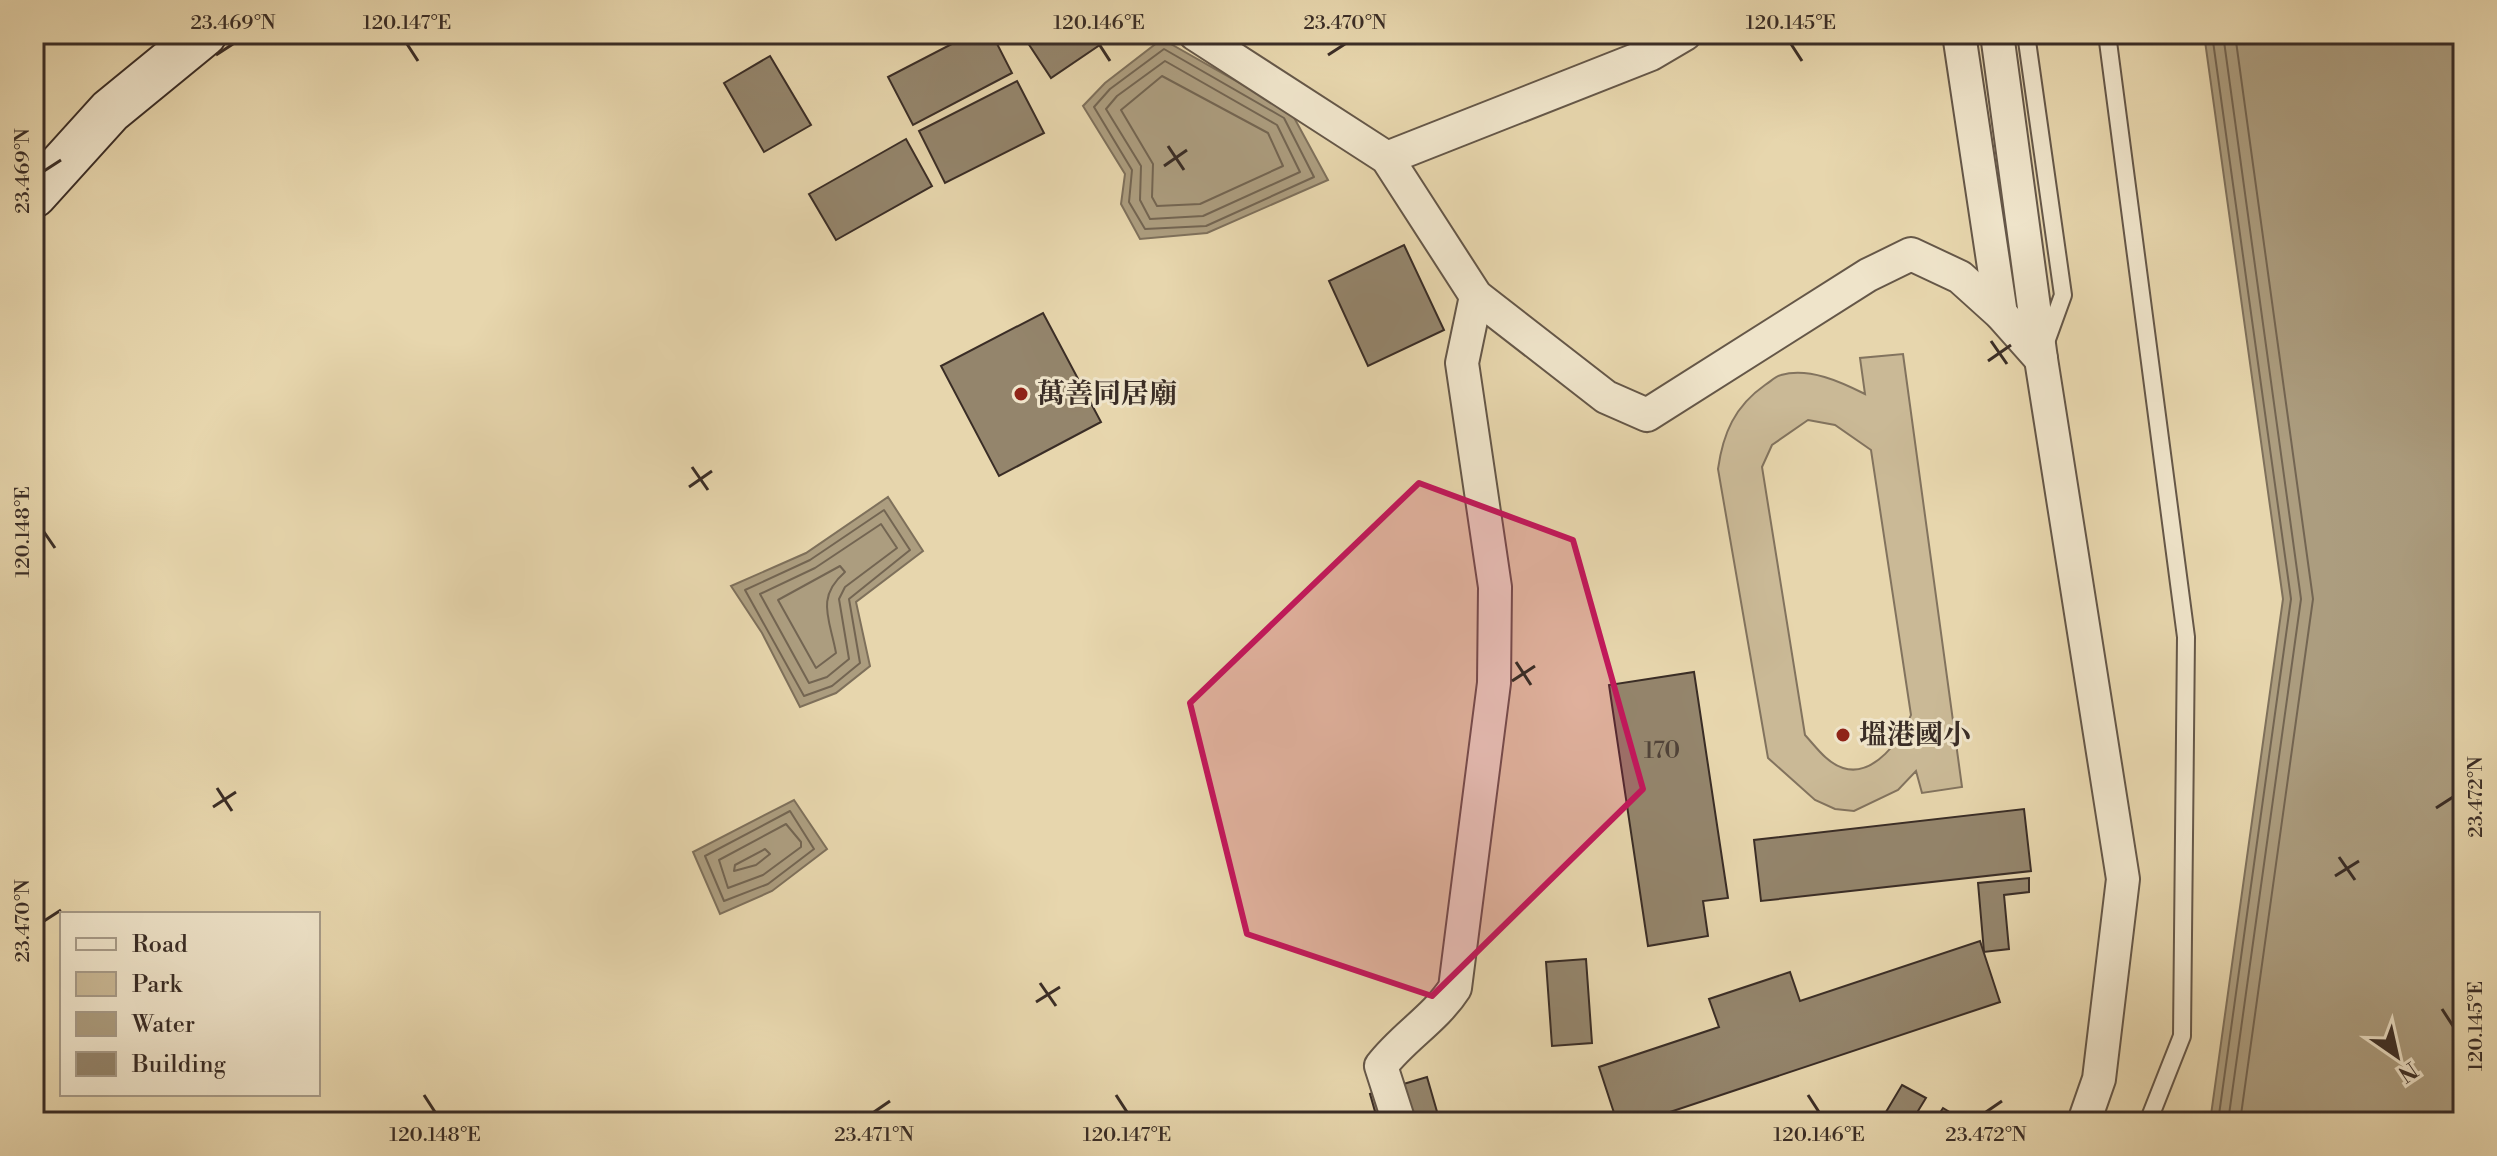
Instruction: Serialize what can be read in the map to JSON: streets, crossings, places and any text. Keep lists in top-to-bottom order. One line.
{"places":["萬善同居廟","塭港國小"],"house_numbers":["170"],"legend":["Road","Park","Water","Building"],"north":"bottom right","coordinates":["23.469°N","120.147°E","120.146°E","23.470°N","120.145°E","120.148°E","23.472°N","23.471°N"]}
